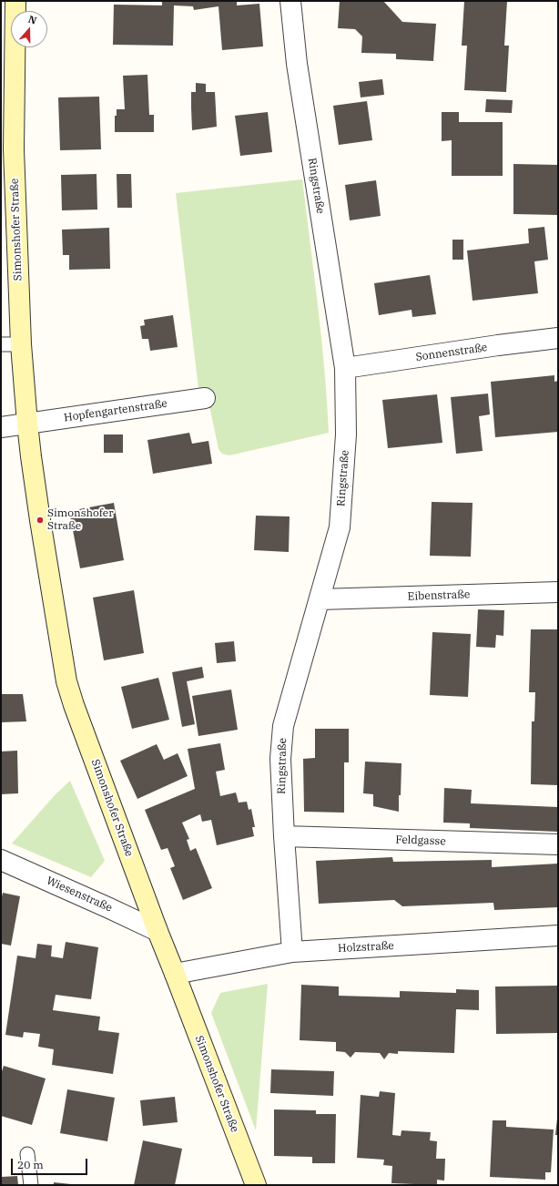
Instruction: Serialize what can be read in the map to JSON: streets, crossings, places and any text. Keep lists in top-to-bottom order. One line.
{"streets":{"street":["Ringstraße","Simonshofer Straße","Sonnenstraße","Hopfengartenstraße","Eibenstraße","Feldgasse","Wiesenstraße","Holzstraße"]},"crossings":[["Ringstraße","Sonnenstraße"],["Ringstraße","Eibenstraße"],["Ringstraße","Feldgasse"],["Ringstraße","Holzstraße"],["Simonshofer Straße","Hopfengartenstraße"],["Simonshofer Straße","Wiesenstraße"],["Simonshofer Straße","Holzstraße"]],"places":["Simonshofer Straße"],"scale_bar":"20 m","north":"top"}
